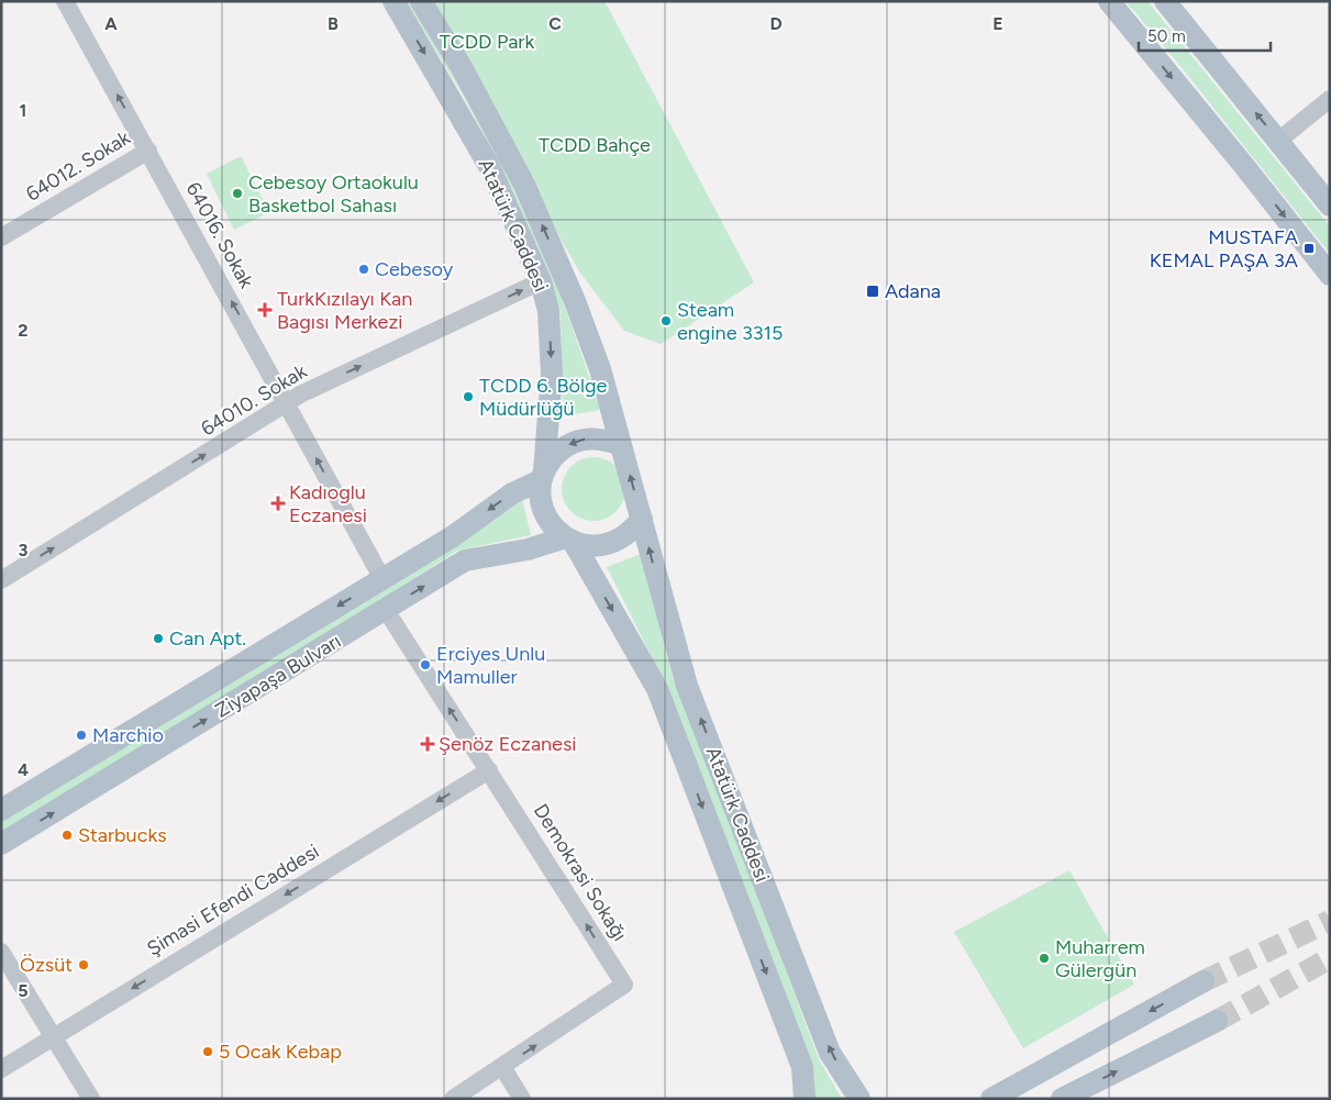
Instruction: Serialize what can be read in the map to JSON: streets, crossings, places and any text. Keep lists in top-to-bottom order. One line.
{"streets":{"main road":["Atatürk Caddesi","Ziyapaşa Bulvarı"],"street":["64012. Sokak","64016. Sokak","64010. Sokak","Demokrasi Sokağı","Şimasi Efendi Caddesi"]},"crossings":[["64012. Sokak","64016. Sokak"],["Atatürk Caddesi","64010. Sokak"],["Atatürk Caddesi","Ziyapaşa Bulvarı"],["64016. Sokak","64010. Sokak"],["64016. Sokak","Ziyapaşa Bulvarı"],["Ziyapaşa Bulvarı","Demokrasi Sokağı"],["Demokrasi Sokağı","Şimasi Efendi Caddesi"]],"one_way":["64016. Sokak","64010. Sokak","Şimasi Efendi Caddesi"],"parks":["TCDD Park","TCDD Bahçe"],"places":{"other":["Cebesoy Ortaokulu Basketbol Sahası","Cebesoy","Steam engine 3315","TCDD 6. Bölge Müdürlüğü","Can Apt.","Erciyes Unlu Mamuller","Marchio","Starbucks","Muharrem Gülergün","Özsüt","5 Ocak Kebap"],"transit":["MUSTAFA KEMAL PAŞA 3A","Adana"],"health":["TurkKızılayı Kan Bagısı Merkezi","Kadıoglu Eczanesi","Şenöz Eczanesi"]},"scale_bar":"50 m","grid":{"columns":["A","B","C","D","E"],"rows":["1","2","3","4","5"]}}
